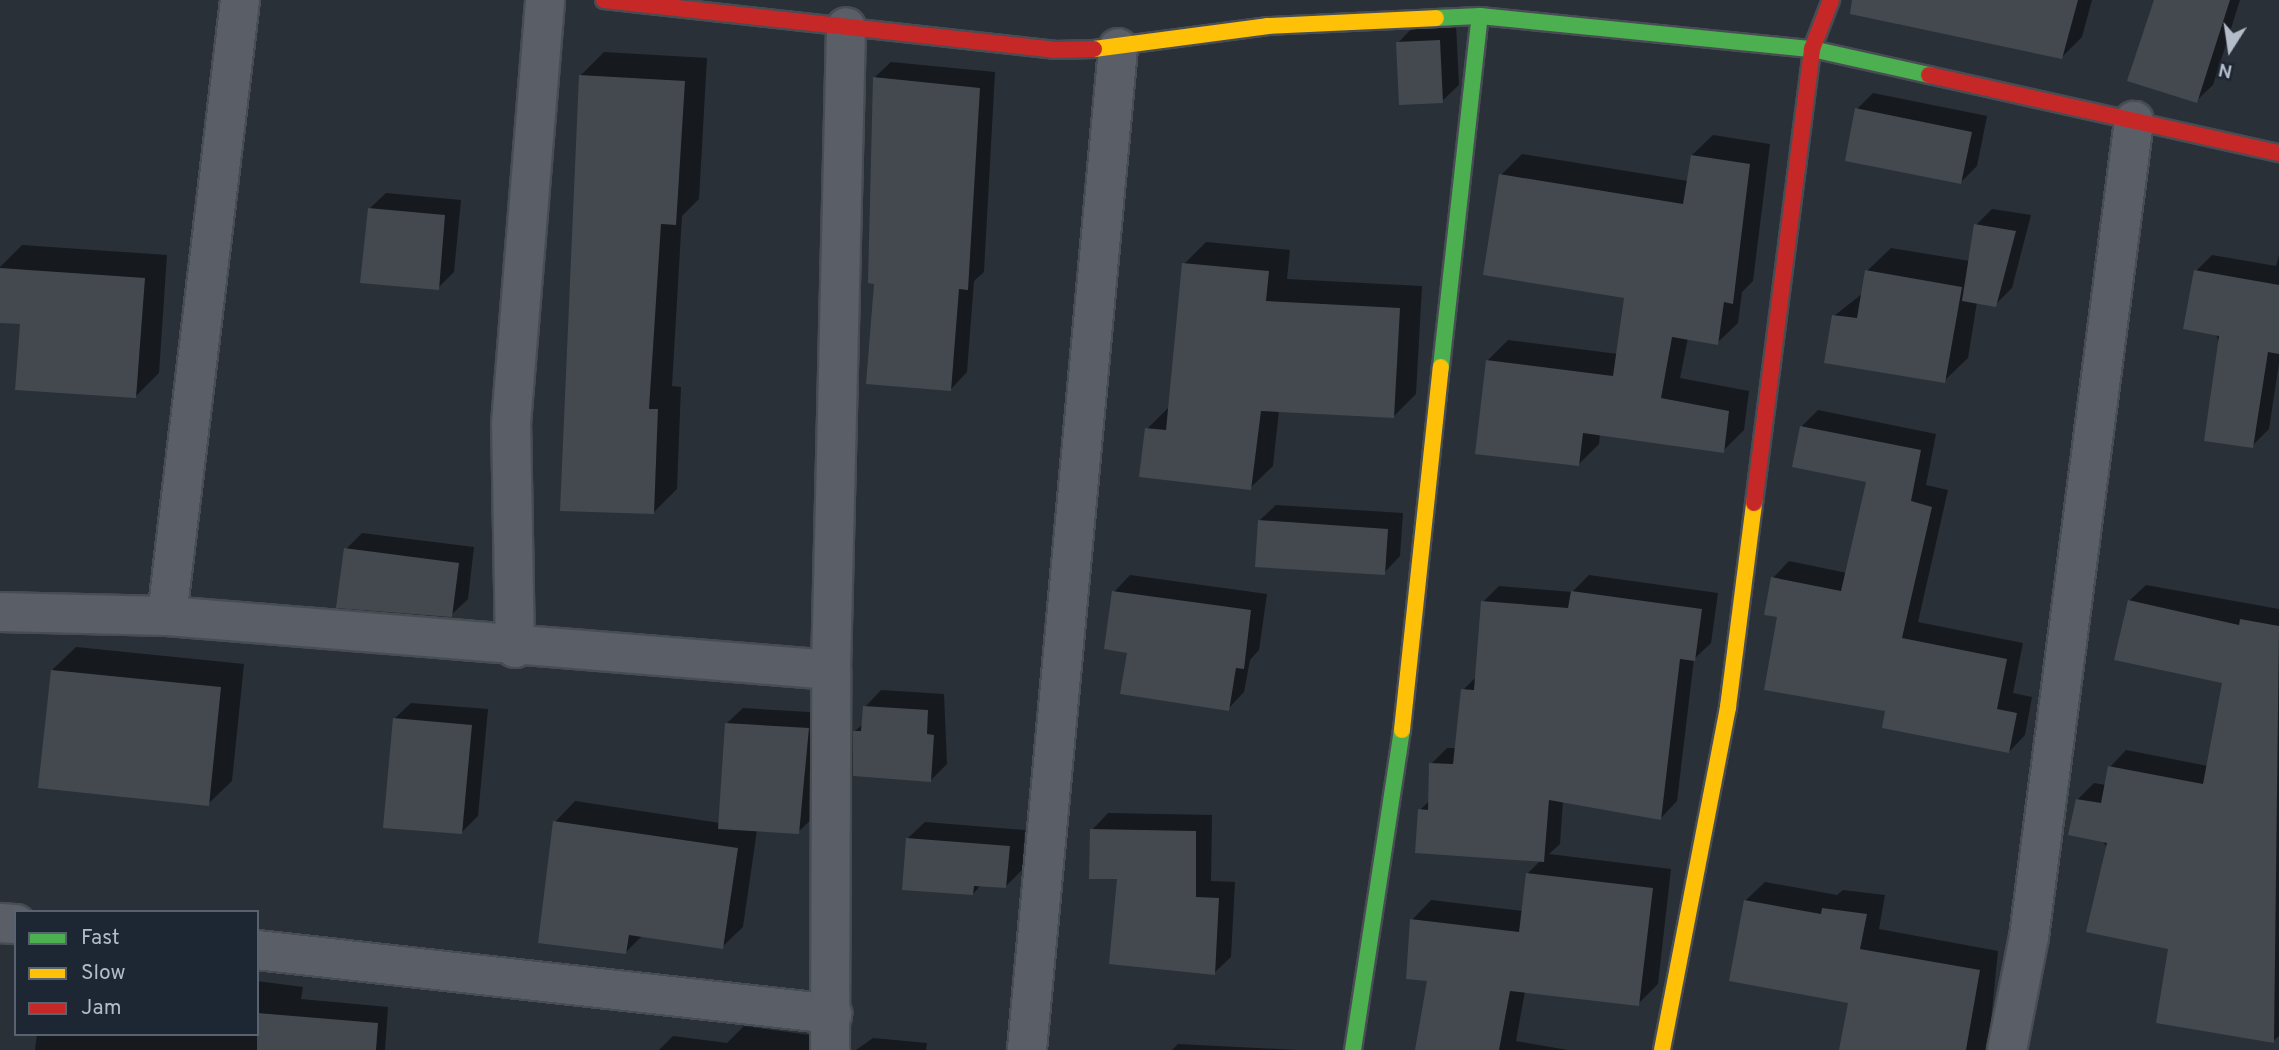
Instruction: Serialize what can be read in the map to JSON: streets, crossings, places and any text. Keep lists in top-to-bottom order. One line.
{"legend":["Fast","Slow","Jam"],"north":"bottom"}
